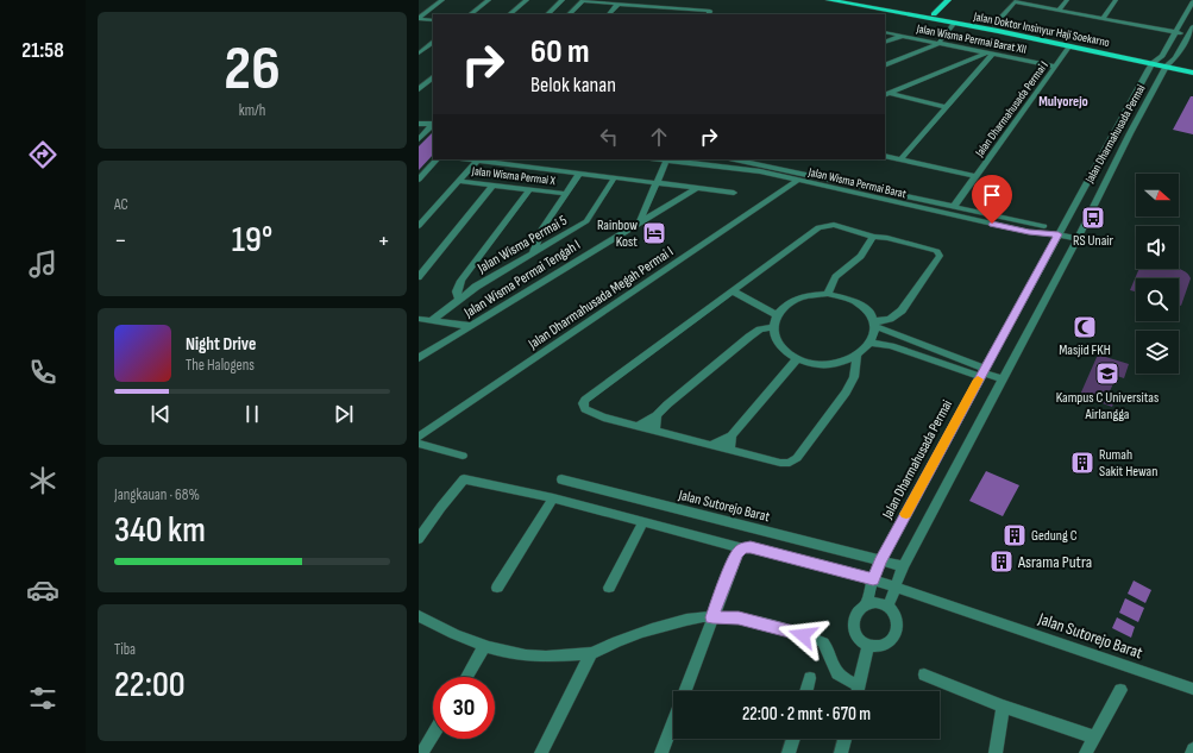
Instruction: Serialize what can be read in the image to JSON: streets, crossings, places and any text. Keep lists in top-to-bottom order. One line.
{"streets":{"main road":["Jalan Doktor Insinyur Haji Soekarno"],"street":["Jalan Wisma Permai Barat XII","Jalan Dharmahusada Permai I","Jalan Dharmahusada Permai","Jalan Wisma Permai X","Jalan Wisma Permai Barat","Jalan Wisma Permai 5","Jalan Wisma Permai Tengah I","Jalan Dharmahusada Megah Permai I","Jalan Sutorejo Barat"]},"crossings":[["Jalan Doktor Insinyur Haji Soekarno","Jalan Dharmahusada Permai I"],["Jalan Doktor Insinyur Haji Soekarno","Jalan Dharmahusada Permai"],["Jalan Wisma Permai Barat XII","Jalan Dharmahusada Permai I"],["Jalan Dharmahusada Permai","Jalan Wisma Permai Barat"],["Jalan Dharmahusada Permai","Jalan Sutorejo Barat"],["Jalan Wisma Permai Barat","Jalan Dharmahusada Megah Permai I"]],"districts":["Mulyorejo"],"places":{"bus stop":["RS Unair"],"hotel":["Rainbow Kost"],"mosque":["Masjid FKH"],"school or university":["Kampus C Universitas Airlangga"],"building":["Rumah Sakit Hewan","Gedung C","Asrama Putra"]},"north":"right","page":{"tabs":"21:58","tile":[["26","km/h"],"AC",["Jangkauan · 68%","340 km"],["Tiba","22:00"]],"turn":["60 m","Belok kanan"],"heat":["−","19°","+"],"song":["Night Drive","The Halogens"],"limit":"30","trip":"22:00 · 2 mnt · 670 m"}}
